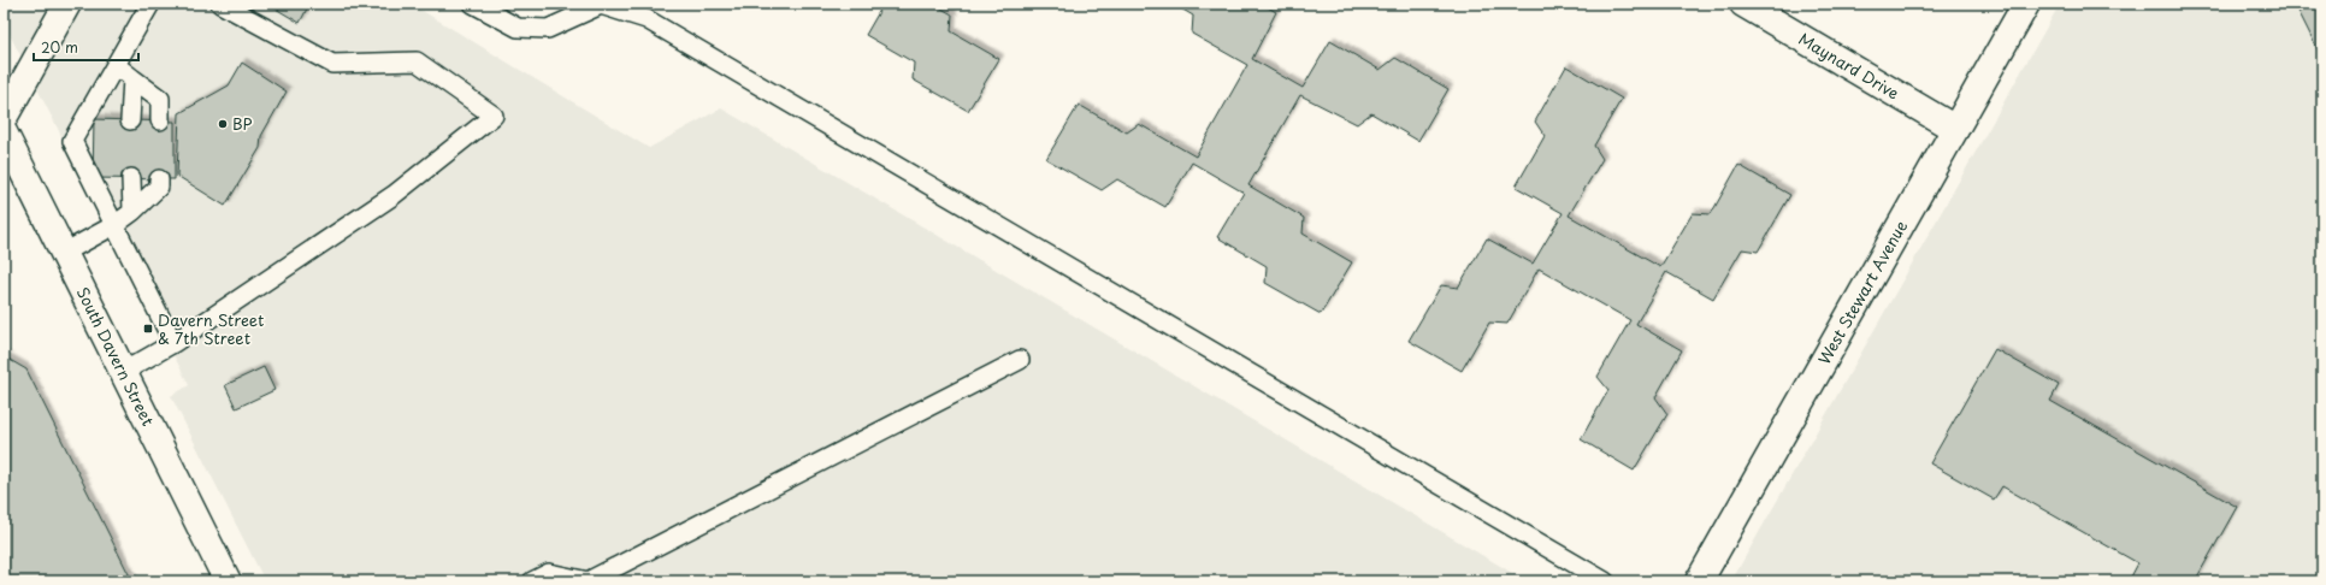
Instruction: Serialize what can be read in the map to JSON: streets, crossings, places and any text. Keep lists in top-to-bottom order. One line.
{"streets":{"street":["Maynard Drive","West Stewart Avenue","South Davern Street"]},"crossings":[["Maynard Drive","West Stewart Avenue"]],"places":{"other":["BP"],"transit":["Davern Street & 7th Street"]},"scale_bar":"20 m"}
